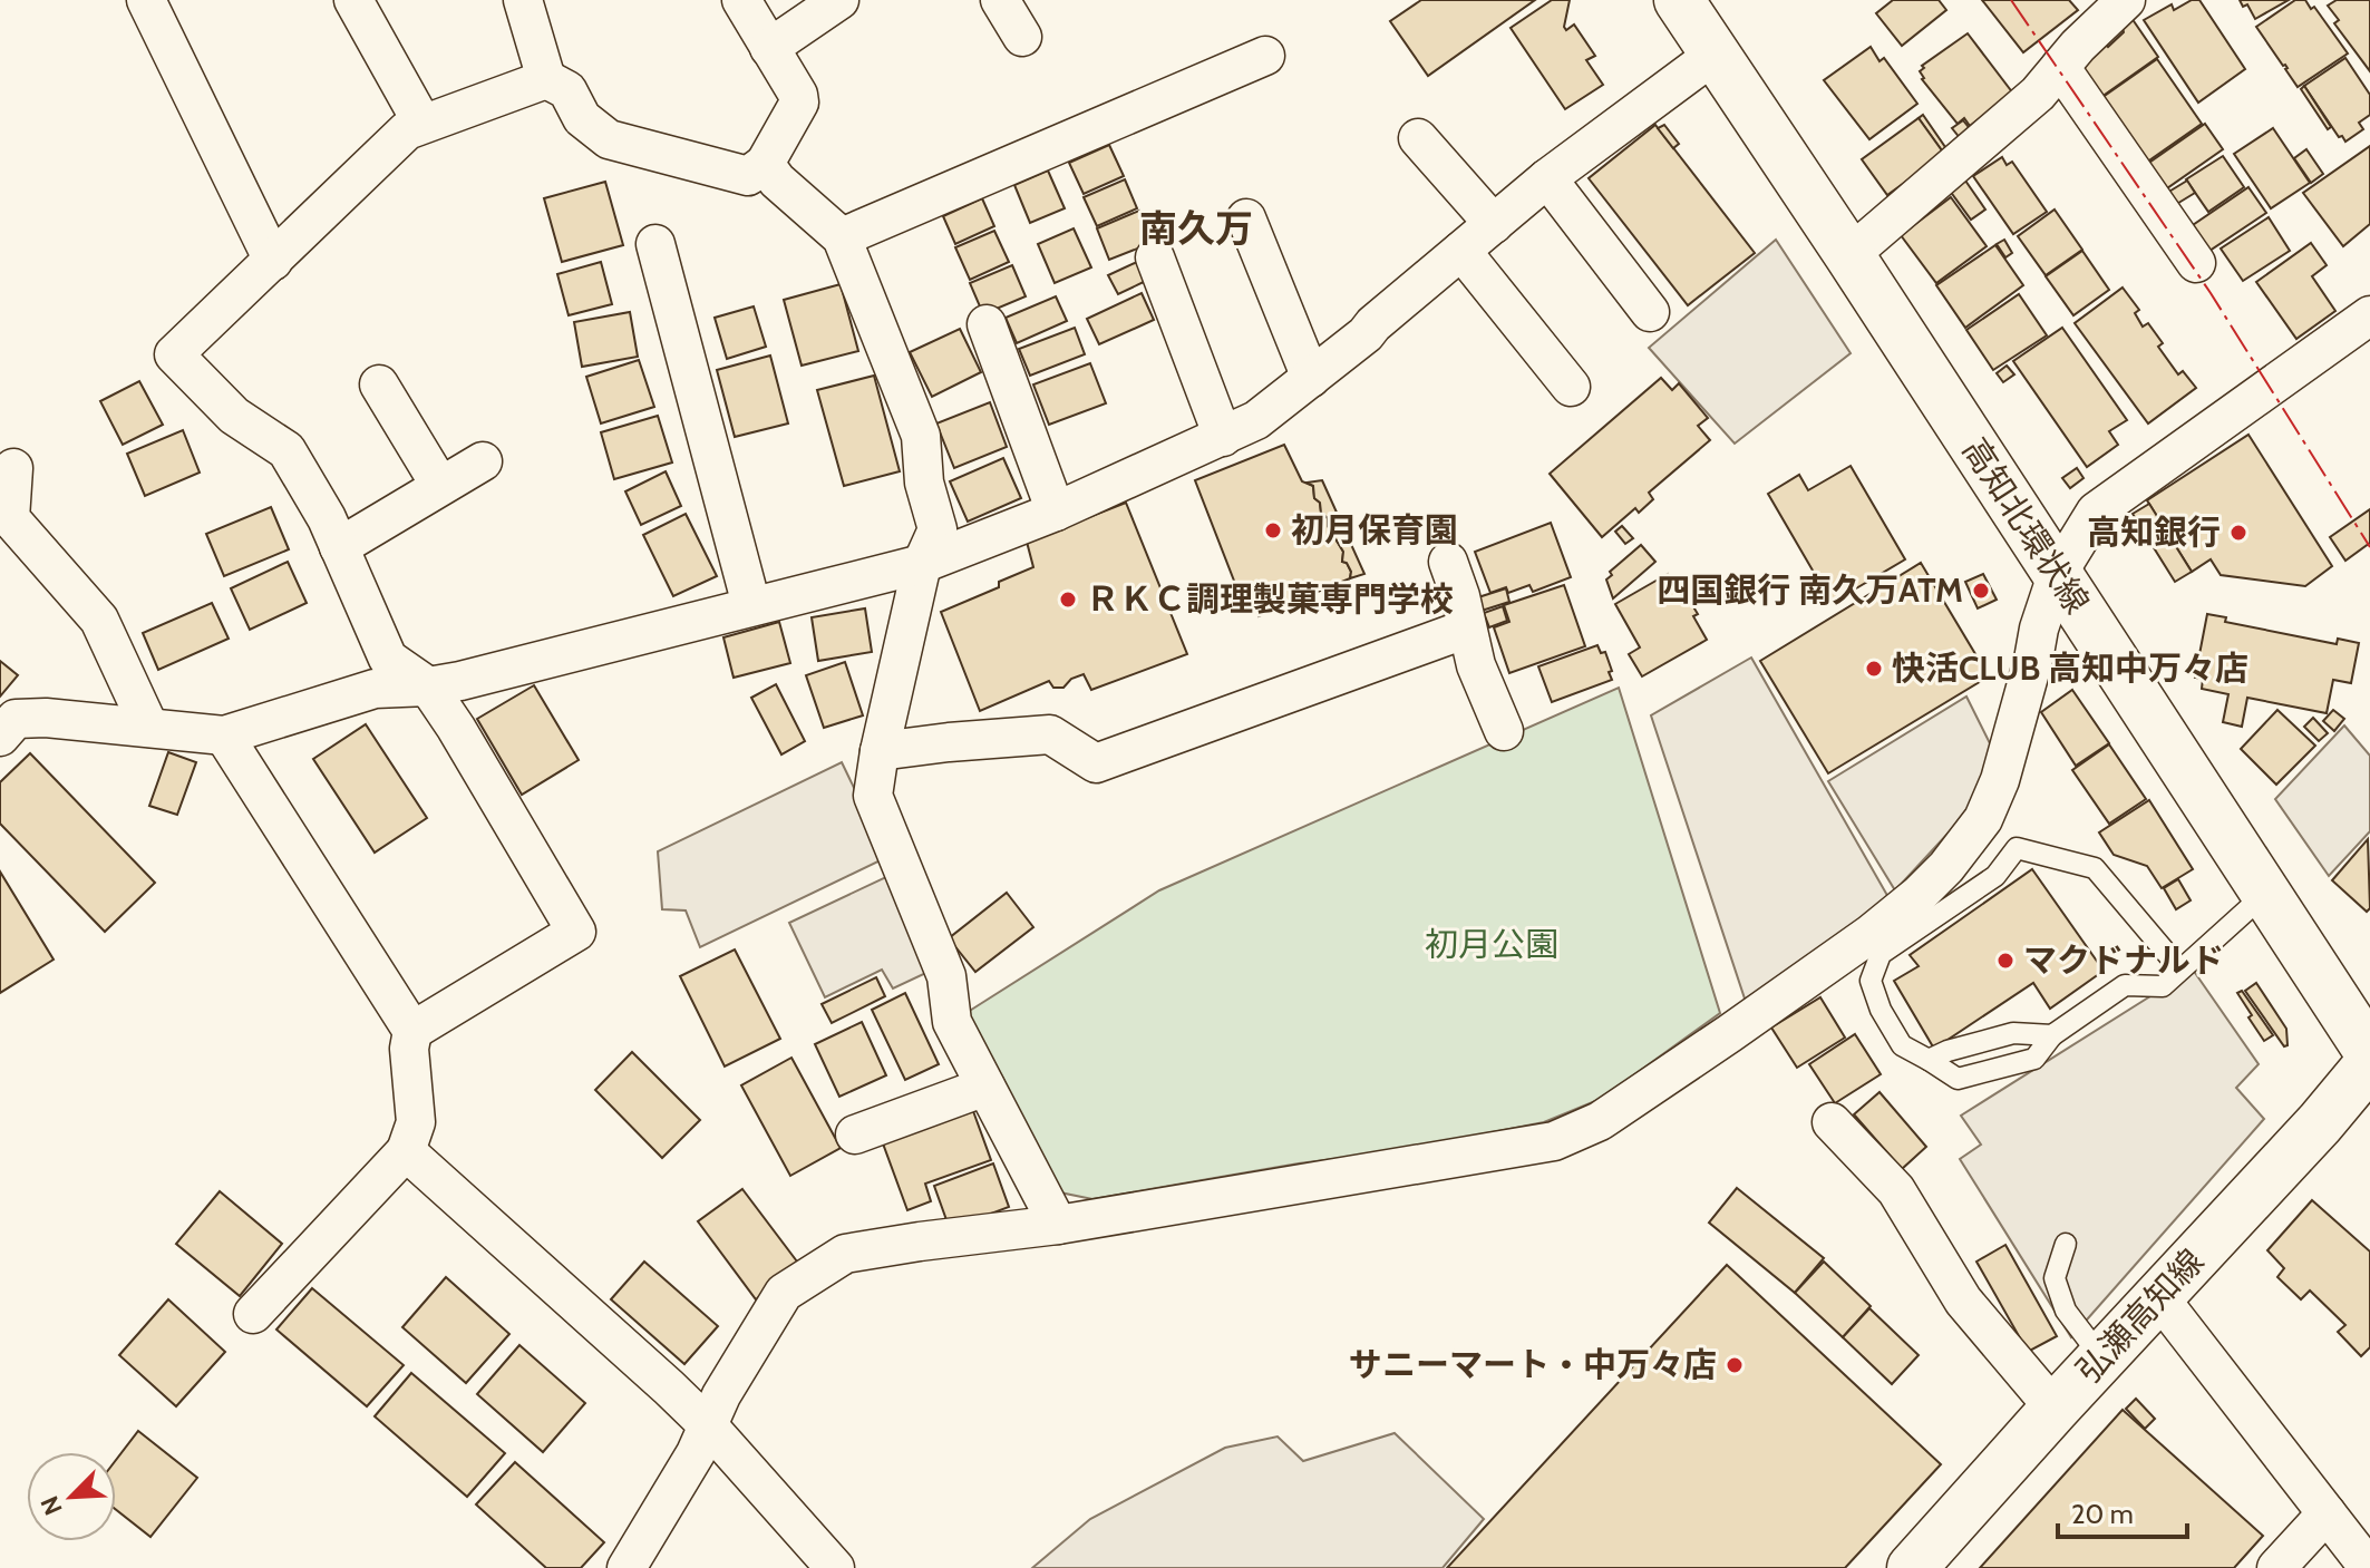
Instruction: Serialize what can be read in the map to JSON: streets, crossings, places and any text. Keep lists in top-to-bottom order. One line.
{"streets":{"main road":["高知北環状線","弘瀬高知線"]},"districts":["南久万"],"parks":["初月公園"],"places":["初月保育園","高知銀行","四国銀行 南久万ATM","ＲＫＣ調理製菓専門学校","快活CLUB 高知中万々店","マクドナルド","サニーマート・中万々店"],"scale_bar":"20 m","north":"bottom left"}
